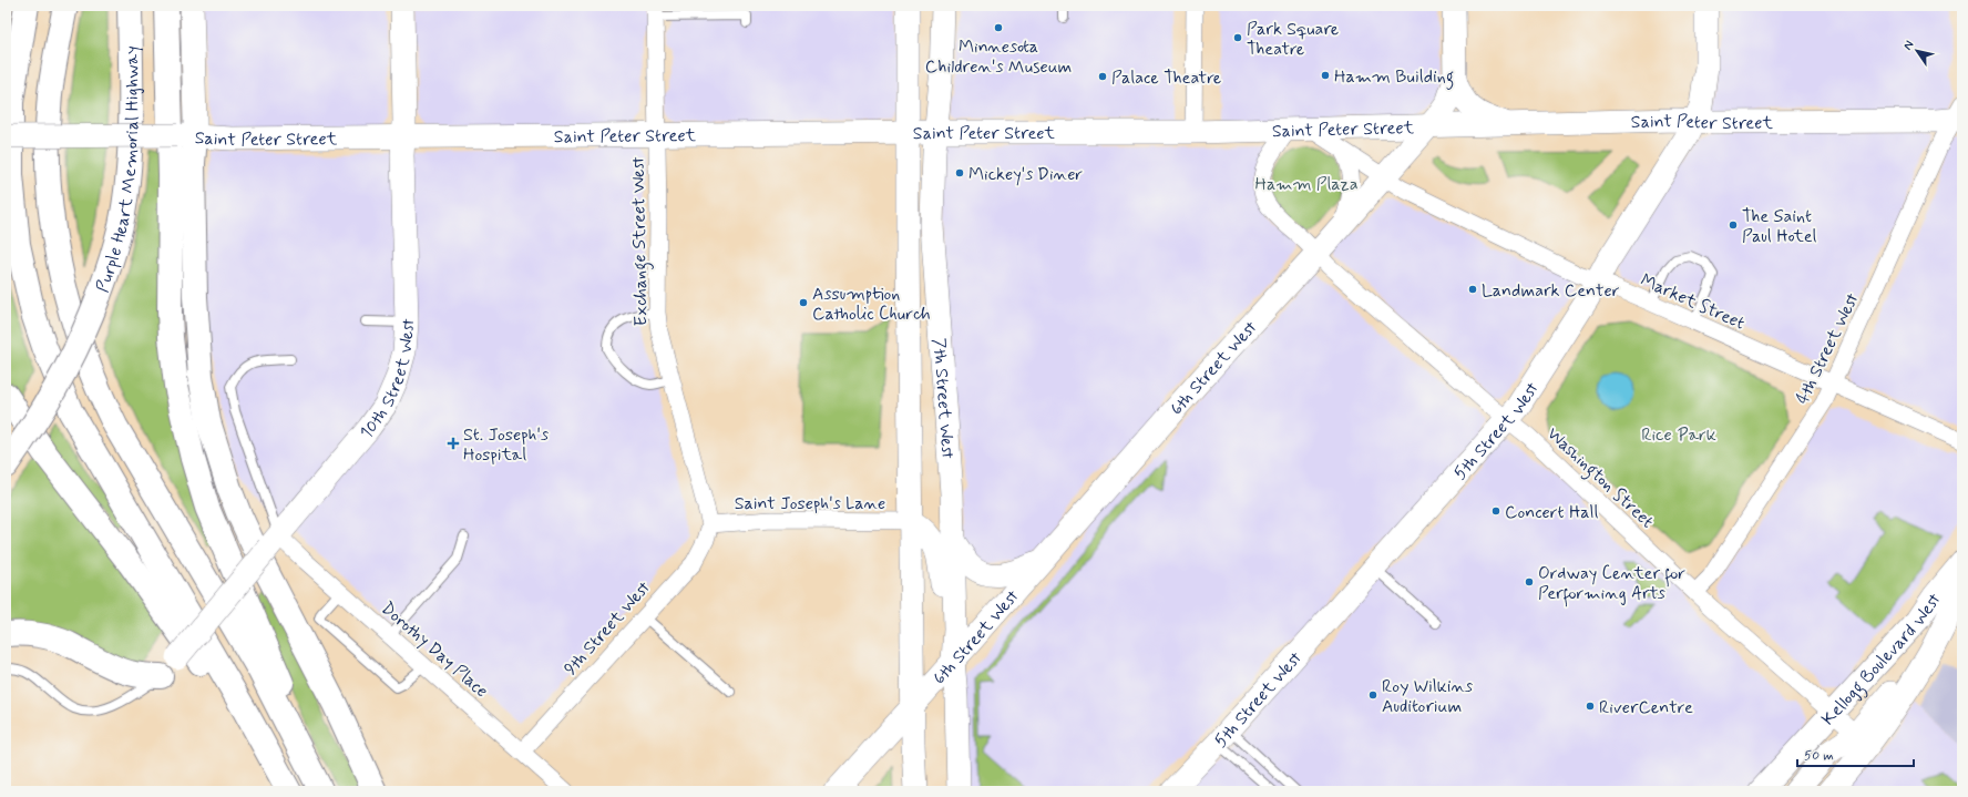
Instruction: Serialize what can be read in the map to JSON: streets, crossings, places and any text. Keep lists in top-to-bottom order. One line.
{"streets":{"highway":["Purple Heart Memorial Highway"],"main road":["Saint Peter Street","6th Street West","10th Street West","7th Street West","5th Street West","Kellogg Boulevard West"],"street":["Exchange Street West","Market Street","4th Street West","Washington Street","Saint Joseph's Lane","9th Street West","Dorothy Day Place"]},"crossings":[["Saint Peter Street","Exchange Street West"],["Saint Peter Street","Market Street"],["Saint Peter Street","4th Street West"],["Saint Peter Street","6th Street West"],["Saint Peter Street","10th Street West"],["Saint Peter Street","7th Street West"],["Saint Peter Street","5th Street West"],["Saint Peter Street","Washington Street"],["Exchange Street West","Saint Joseph's Lane"],["Exchange Street West","9th Street West"],["Market Street","4th Street West"],["Market Street","6th Street West"],["Market Street","5th Street West"],["Market Street","Washington Street"],["4th Street West","Washington Street"],["6th Street West","7th Street West"],["6th Street West","Washington Street"],["10th Street West","Dorothy Day Place"],["7th Street West","Saint Joseph's Lane"],["5th Street West","Washington Street"],["Washington Street","Kellogg Boulevard West"],["Saint Joseph's Lane","9th Street West"],["9th Street West","Dorothy Day Place"]],"parks":["Hamm Plaza","Rice Park"],"places":{"other":["Minnesota Children's Museum","Park Square Theatre","Hamm Building","Palace Theatre","Mickey's Diner","The Saint Paul Hotel","Landmark Center","Assumption Catholic Church","Concert Hall","Ordway Center for Performing Arts","Roy Wilkins Auditorium","RiverCentre"],"health":["St. Joseph's Hospital"]},"scale_bar":"50 m","north":"top left"}
